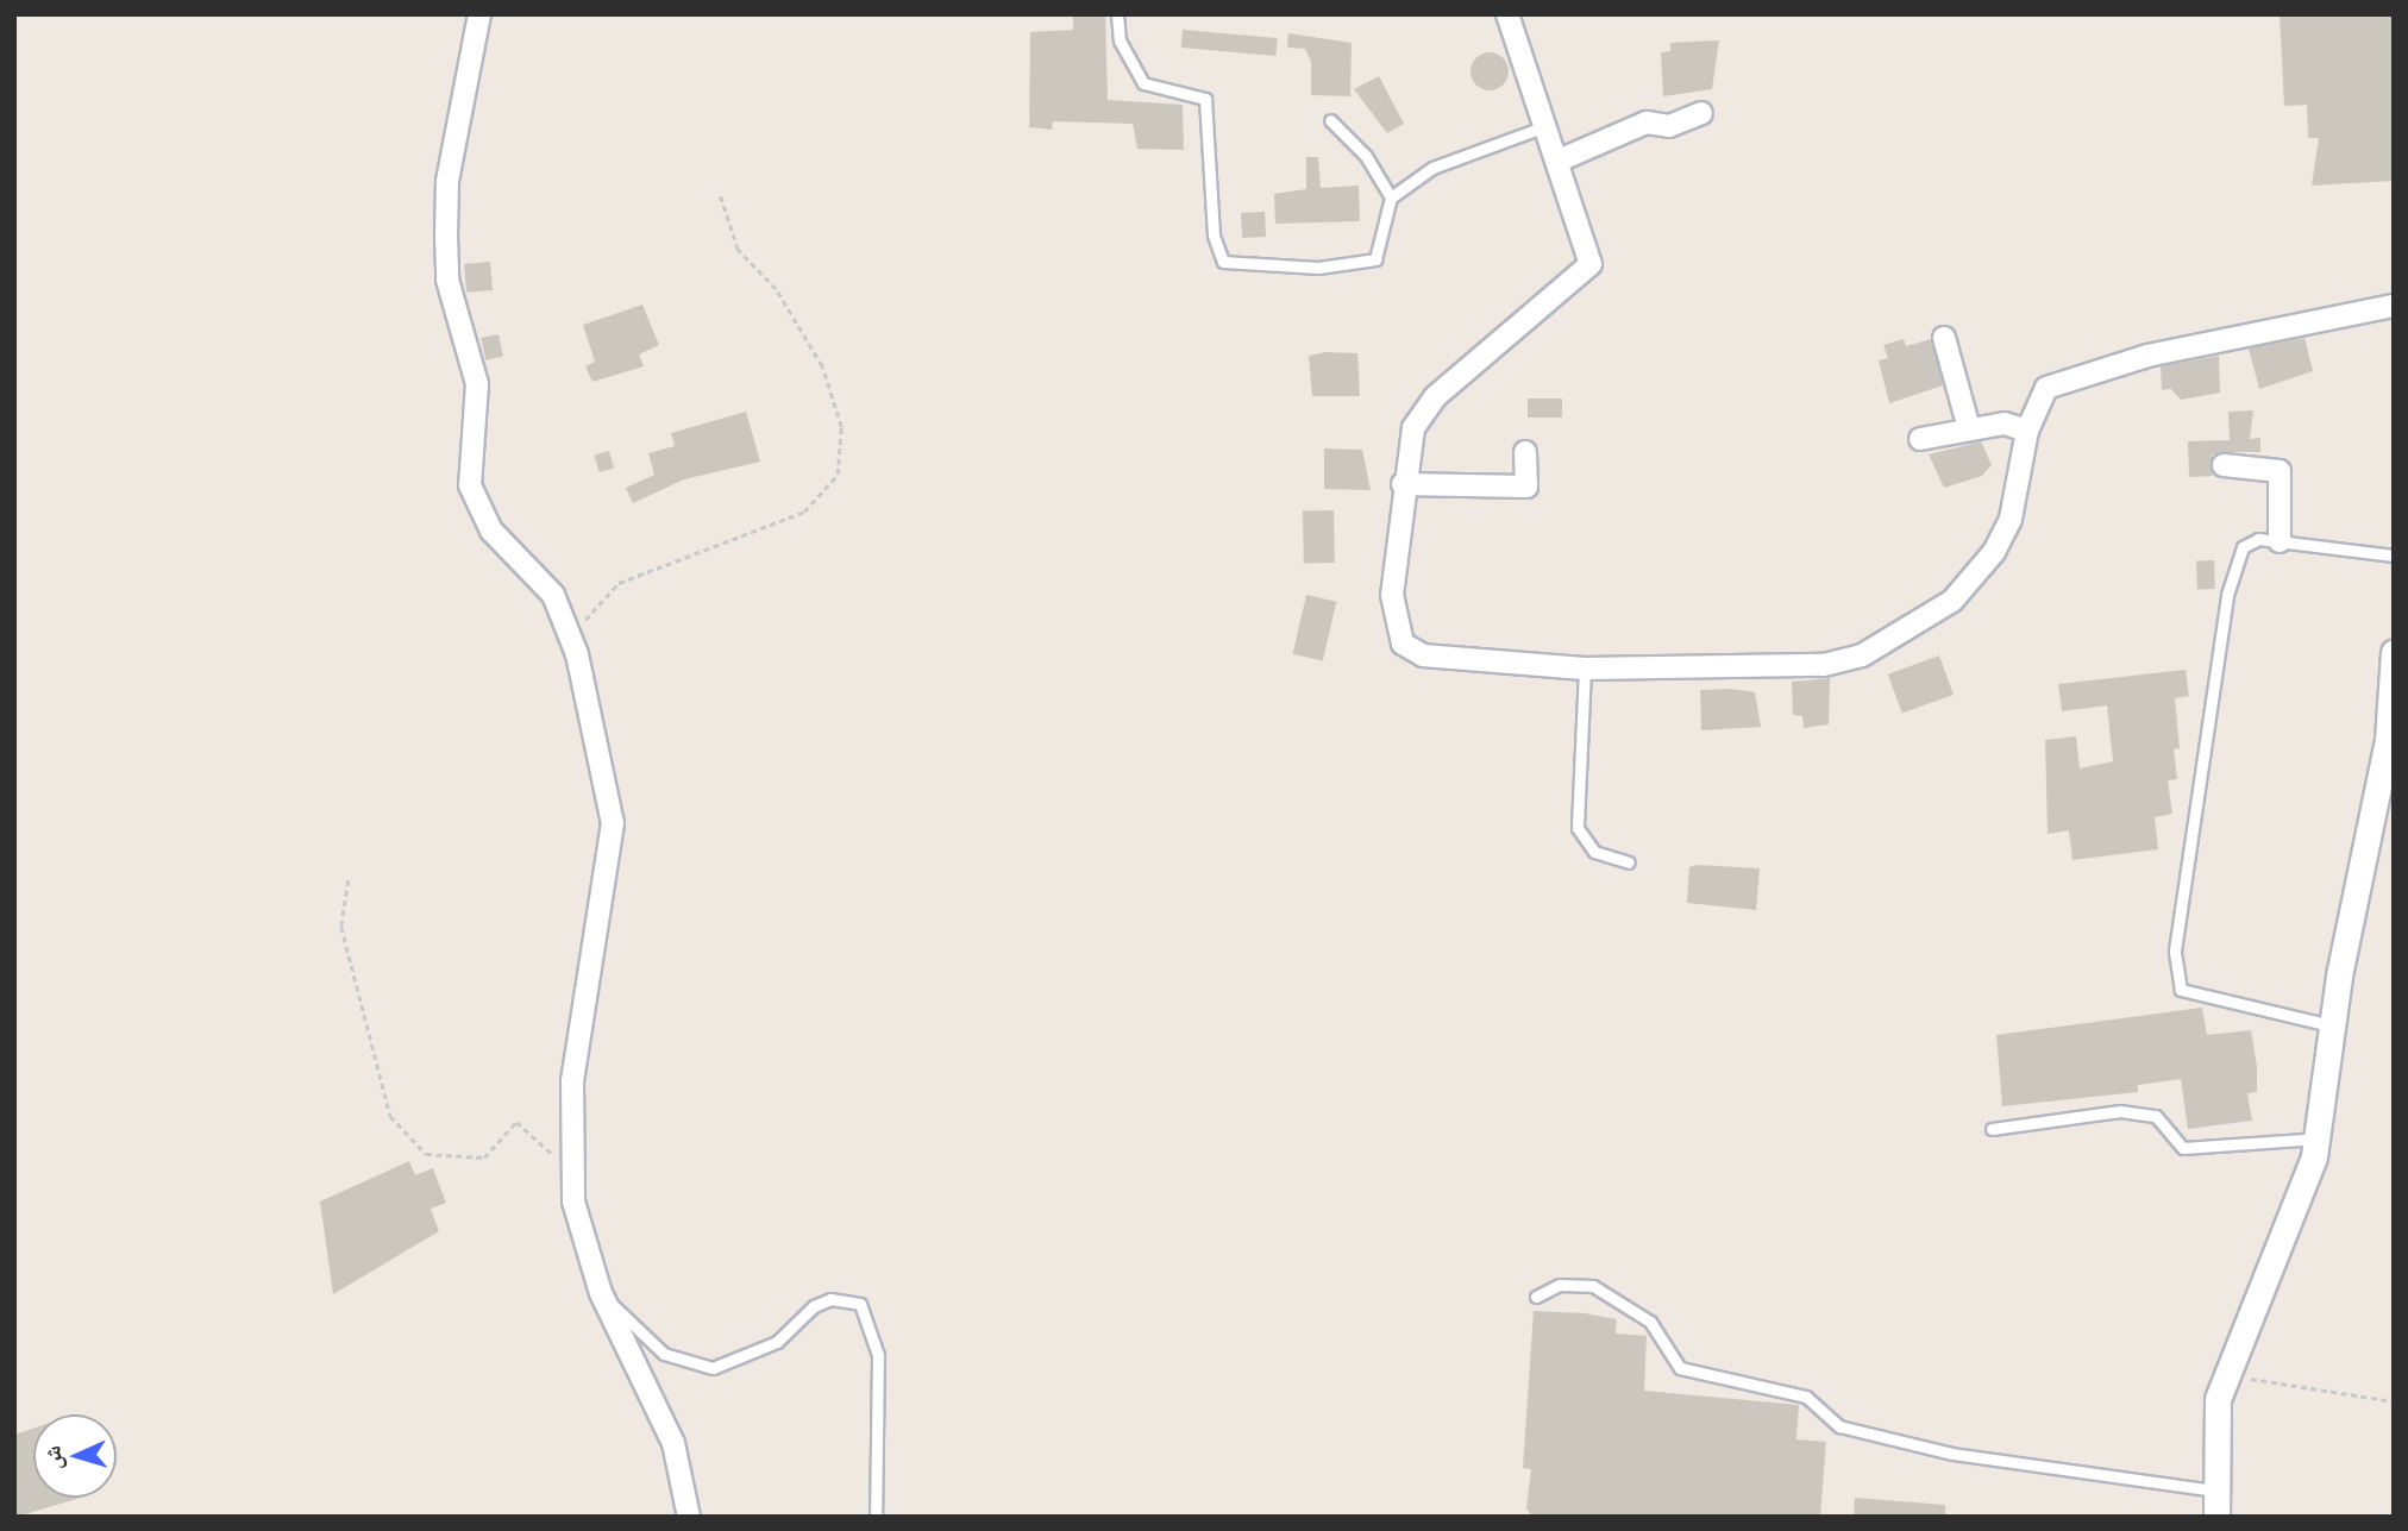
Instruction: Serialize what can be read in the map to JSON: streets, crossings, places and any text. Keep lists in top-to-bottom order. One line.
{"north":"left"}
